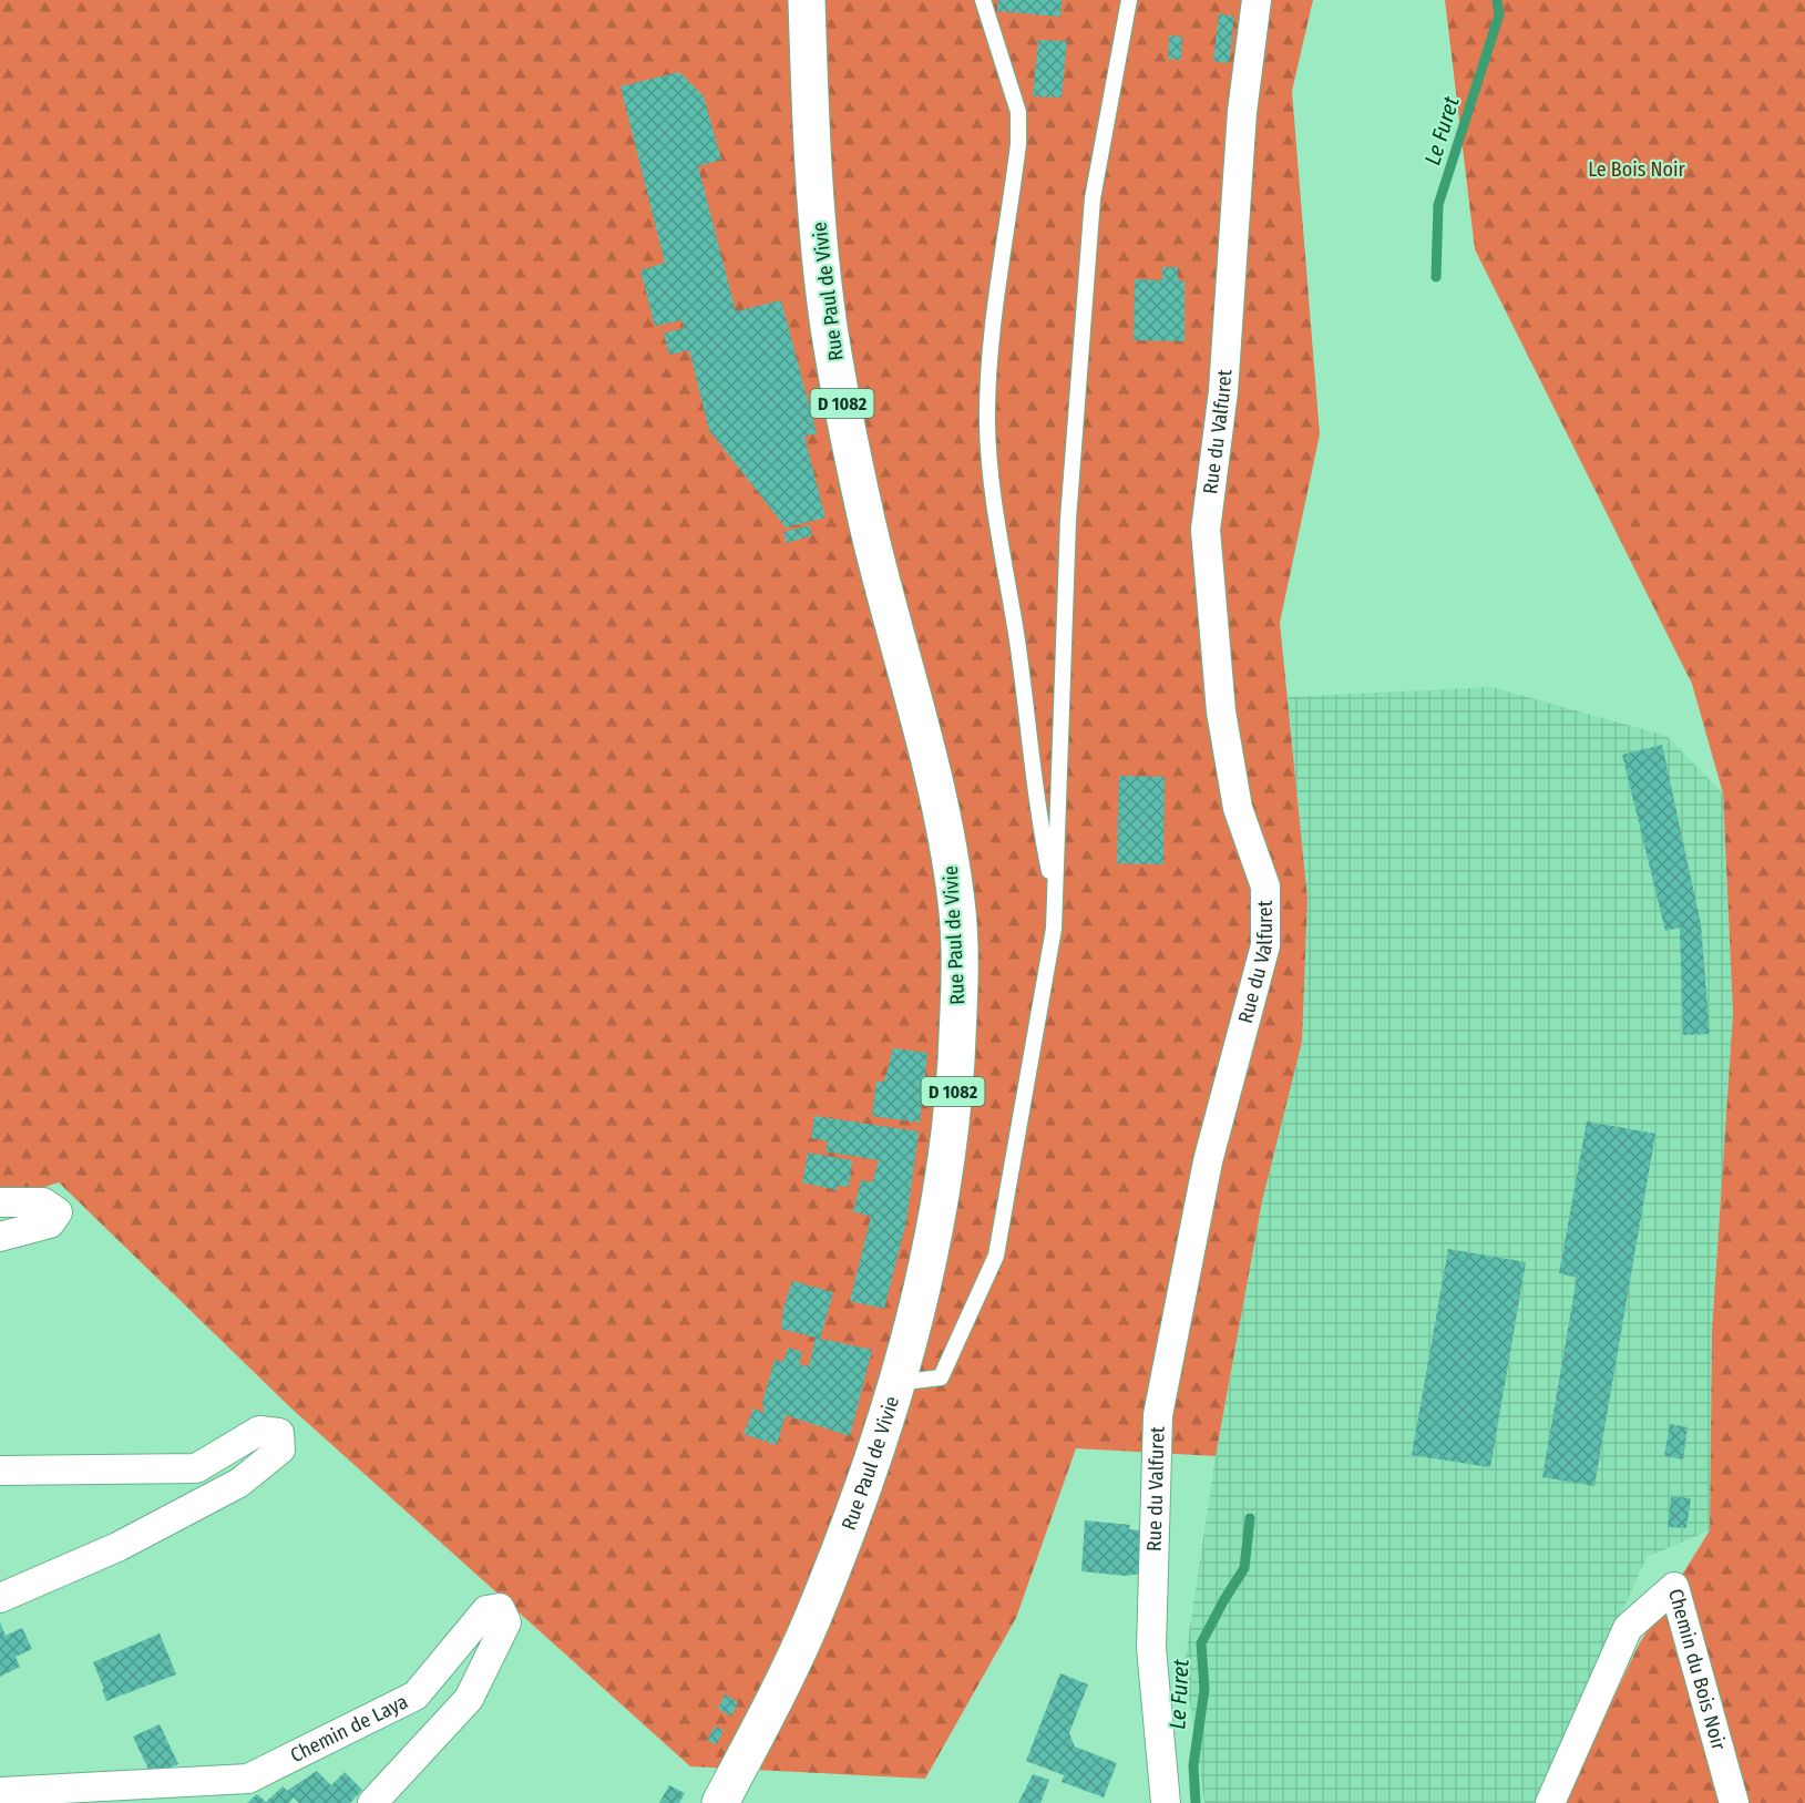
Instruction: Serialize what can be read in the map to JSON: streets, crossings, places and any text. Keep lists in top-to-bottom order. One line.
{"streets":{"main road":["Rue Paul de Vivie","D 1082"],"street":["Rue du Valfuret","Chemin du Bois Noir","Chemin de Laya"]},"water":["Le Furet"],"parks":["Le Bois Noir"]}
